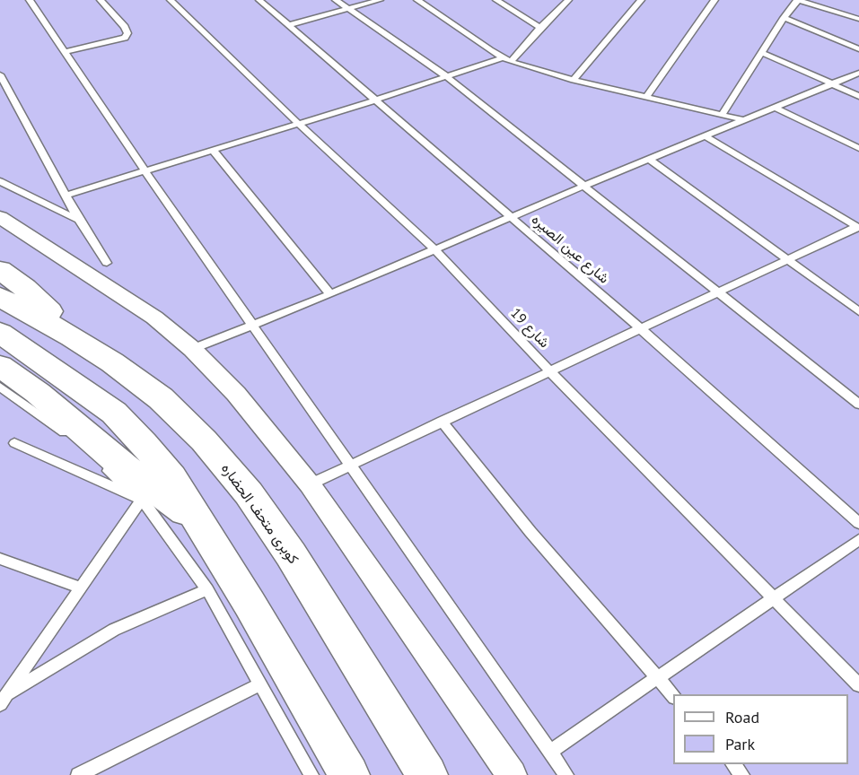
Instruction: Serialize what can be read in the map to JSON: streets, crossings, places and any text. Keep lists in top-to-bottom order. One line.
{"streets":{"highway":["كوبرى متحف الحضاره"],"lane":["شارع عين الصيره","شارع 19"]},"legend":["Road","Park"]}
